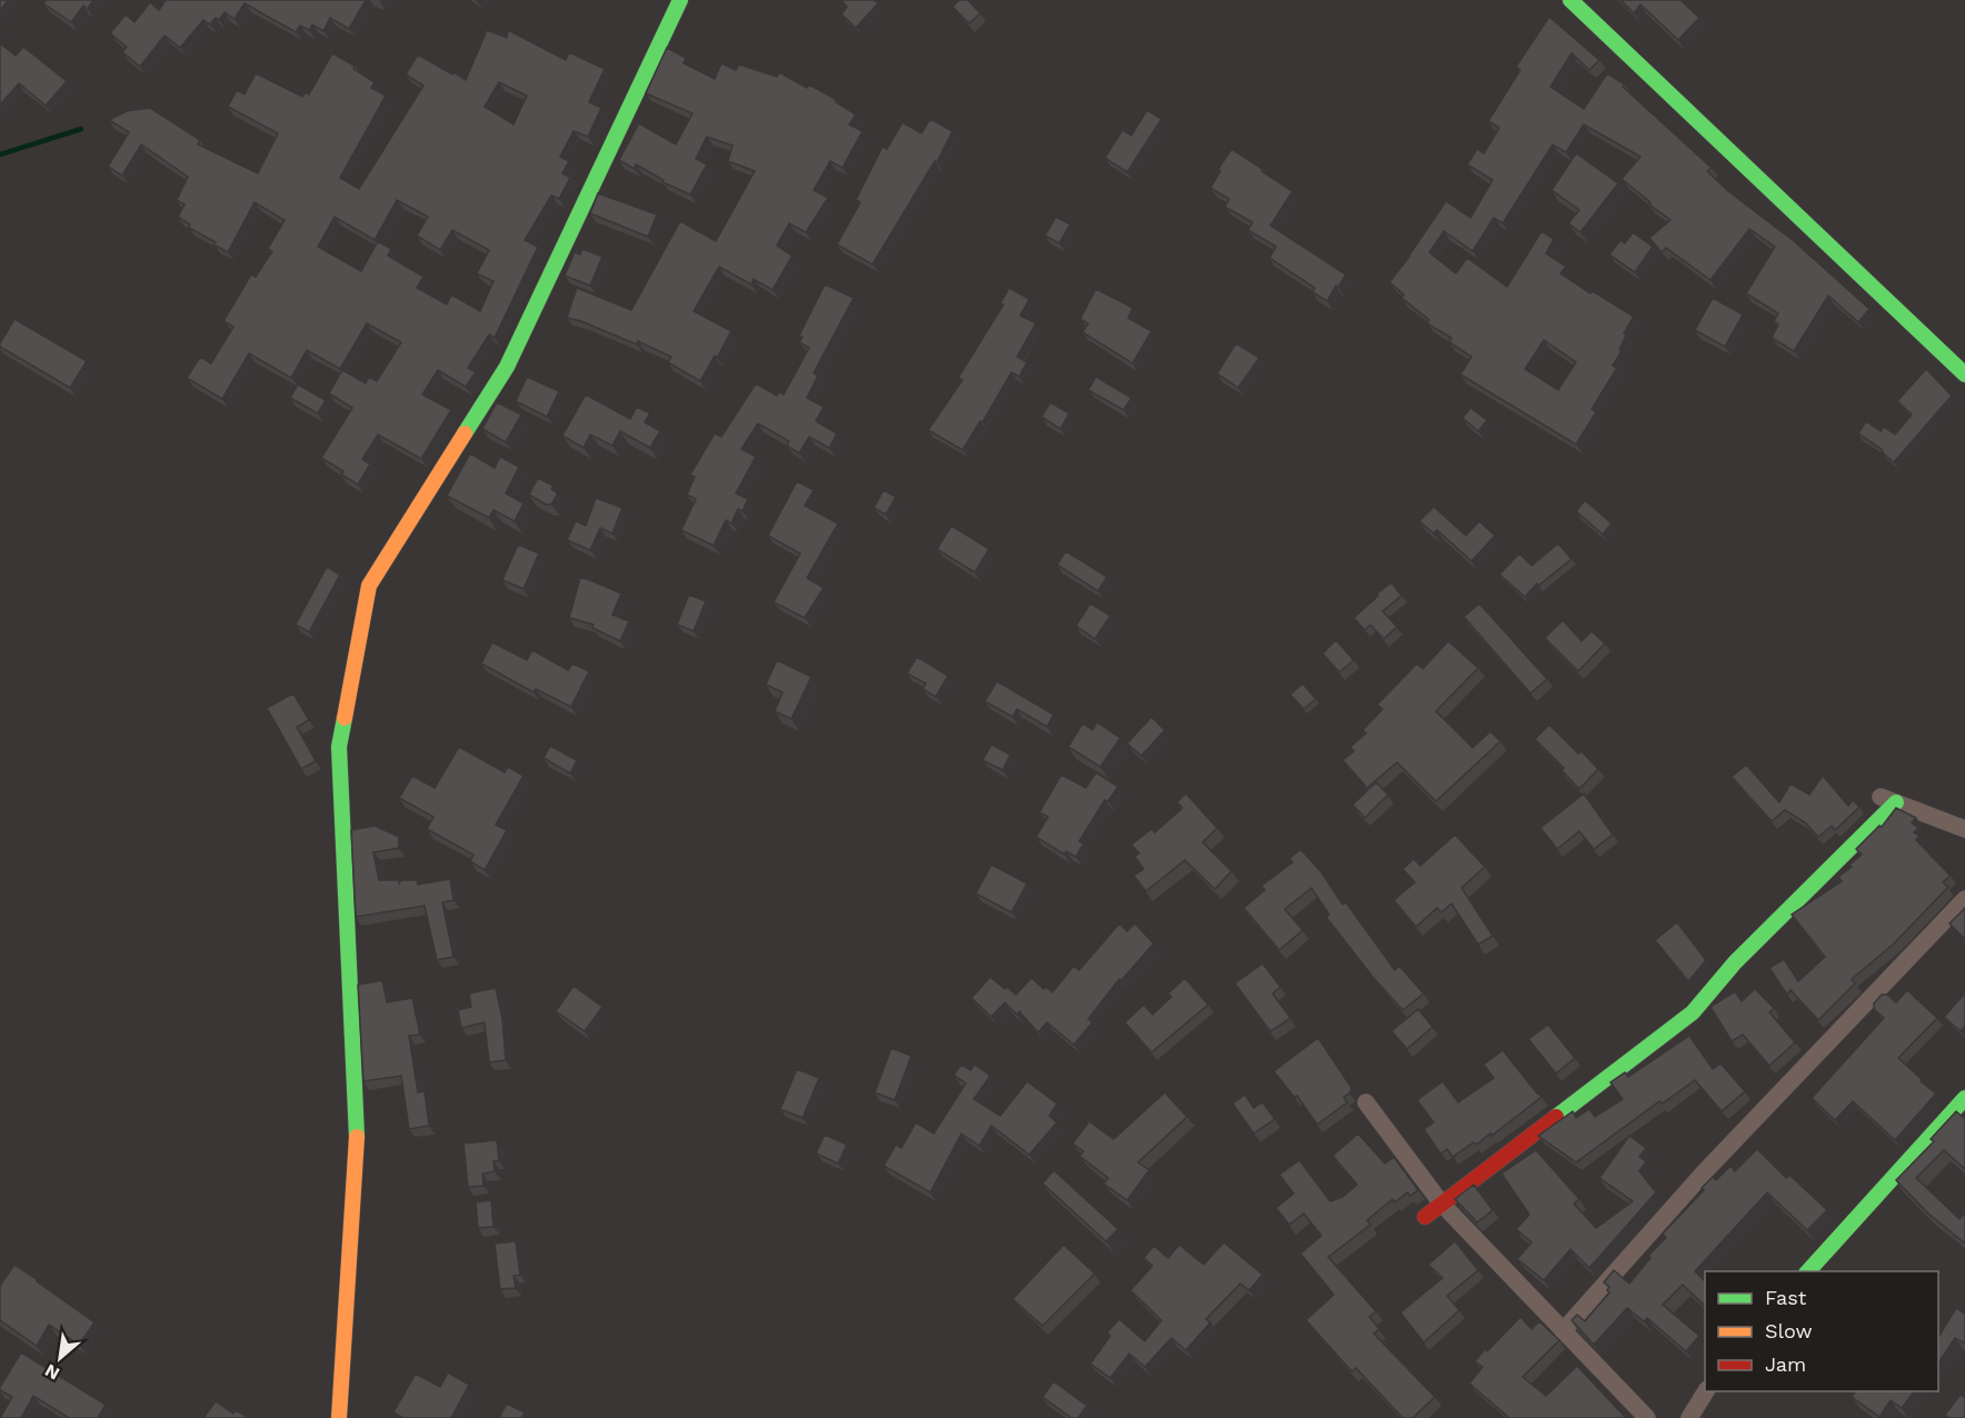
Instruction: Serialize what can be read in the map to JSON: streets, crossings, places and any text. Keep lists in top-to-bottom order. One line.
{"legend":["Fast","Slow","Jam"],"north":"bottom left"}
